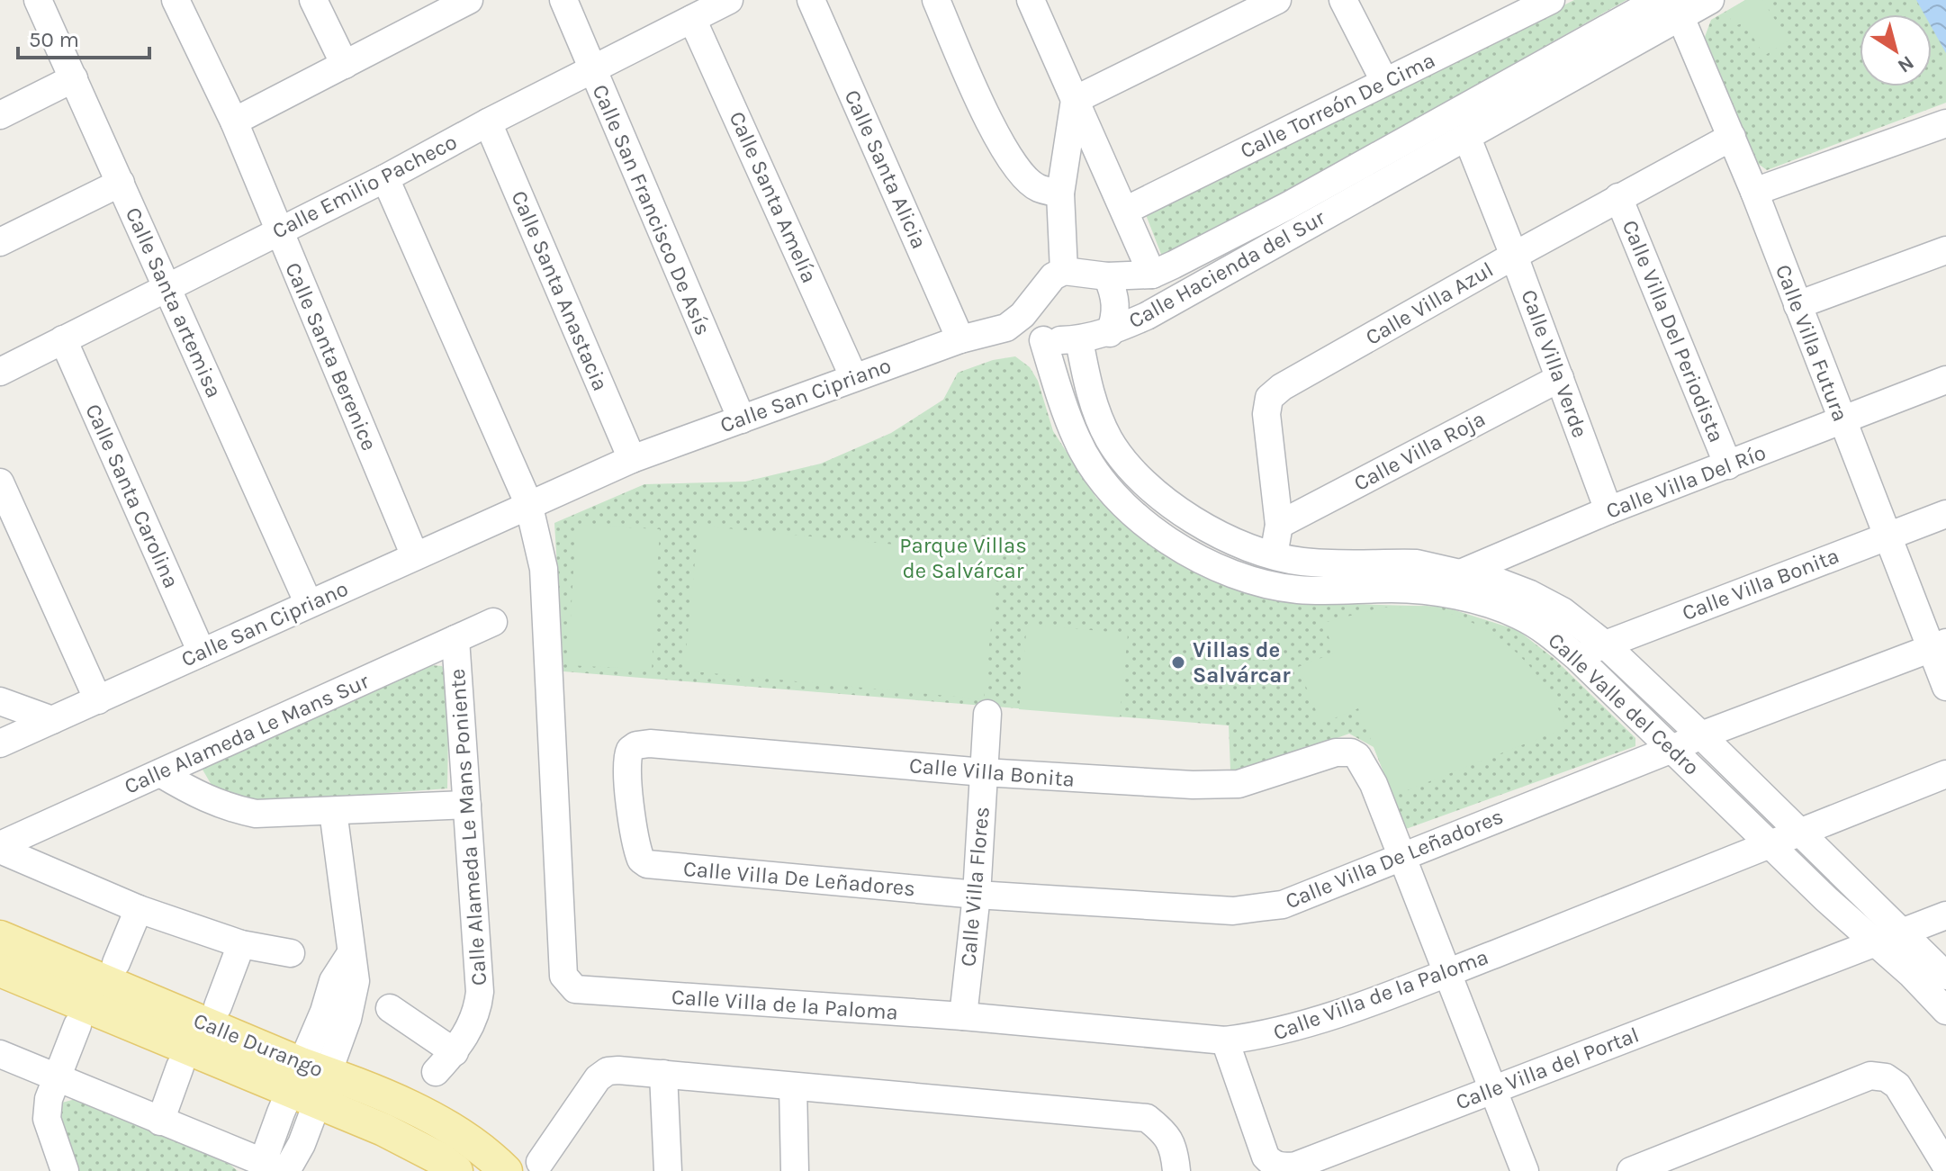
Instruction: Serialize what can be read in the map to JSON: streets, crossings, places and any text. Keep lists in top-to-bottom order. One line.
{"streets":{"main road":["Calle Durango"],"street":["Calle Torreón De Cima","Calle Santa Alicia","Calle Emilio Pacheco","Calle Santa Amelía","Calle San Francisco De Asís","Calle Hacienda del Sur","Calle Santa Anastacia","Calle Santa artemisa","Calle Villa Azul","Calle Villa Del Periodista","Calle Villa Futura","Calle Santa Berenice","Calle Villa Verde","Calle San Cipriano","Calle Villa Roja","Calle Villa Del Río","Calle Santa Carolina","Calle Villa Bonita","Calle Valle del Cedro","Calle Alameda Le Mans Sur","Calle Alameda Le Mans Poniente","Calle Villa De Leñadores","Calle Villa Flores","Calle Villa de la Paloma","Calle Villa del Portal"]},"crossings":[["Calle Santa Alicia","Calle San Cipriano"],["Calle Emilio Pacheco","Calle Santa Amelía"],["Calle Emilio Pacheco","Calle San Francisco De Asís"],["Calle Emilio Pacheco","Calle Santa Anastacia"],["Calle Emilio Pacheco","Calle Santa artemisa"],["Calle Emilio Pacheco","Calle Santa Berenice"],["Calle Emilio Pacheco","Calle Santa Carolina"],["Calle Santa Amelía","Calle San Cipriano"],["Calle San Francisco De Asís","Calle San Cipriano"],["Calle Hacienda del Sur","Calle Villa Futura"],["Calle Hacienda del Sur","Calle Villa Verde"],["Calle Hacienda del Sur","Calle San Cipriano"],["Calle Hacienda del Sur","Calle Valle del Cedro"],["Calle Santa Anastacia","Calle San Cipriano"],["Calle Santa artemisa","Calle San Cipriano"],["Calle Villa Azul","Calle Villa Del Periodista"],["Calle Villa Azul","Calle Villa Futura"],["Calle Villa Azul","Calle Villa Verde"],["Calle Villa Azul","Calle Villa Roja"],["Calle Villa Azul","Calle Valle del Cedro"],["Calle Villa Del Periodista","Calle Villa Del Río"],["Calle Villa Futura","Calle Villa Del Río"],["Calle Villa Futura","Calle Villa Bonita"],["Calle Villa Futura","Calle Villa De Leñadores"],["Calle Santa Berenice","Calle San Cipriano"],["Calle Villa Verde","Calle Villa Roja"],["Calle Villa Verde","Calle Villa Del Río"],["Calle San Cipriano","Calle Santa Carolina"],["Calle San Cipriano","Calle Villa de la Paloma"],["Calle Villa Del Río","Calle Valle del Cedro"],["Calle Villa Bonita","Calle Valle del Cedro"],["Calle Villa Bonita","Calle Villa De Leñadores"],["Calle Villa Bonita","Calle Villa Flores"],["Calle Valle del Cedro","Calle Villa De Leñadores"],["Calle Valle del Cedro","Calle Villa de la Paloma"],["Calle Valle del Cedro","Calle Villa del Portal"],["Calle Alameda Le Mans Sur","Calle Alameda Le Mans Poniente"],["Calle Villa De Leñadores","Calle Villa Flores"],["Calle Villa Flores","Calle Villa de la Paloma"],["Calle Villa de la Paloma","Calle Villa del Portal"]],"parks":["Parque Villas de Salvárcar"],"places":["Villas de Salvárcar"],"scale_bar":"50 m","north":"bottom right"}
